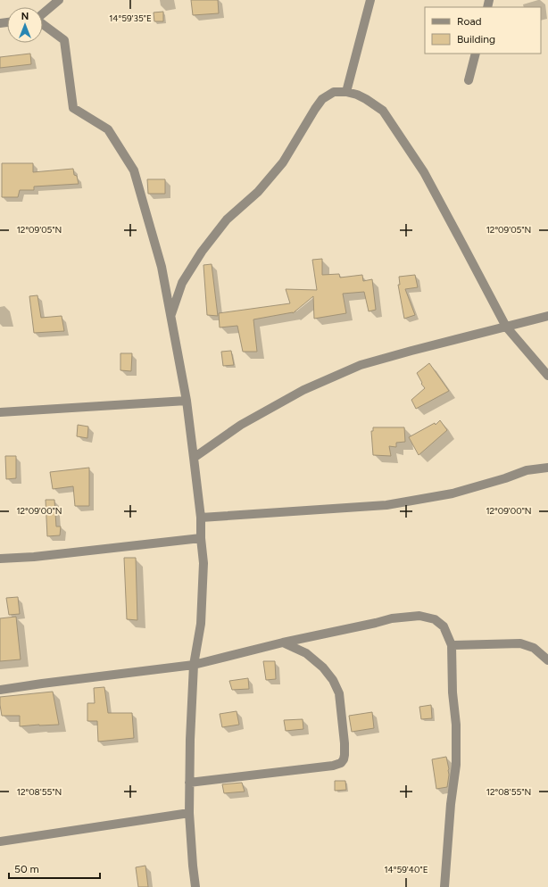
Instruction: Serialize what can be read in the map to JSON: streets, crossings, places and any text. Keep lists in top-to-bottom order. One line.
{"legend":["Road","Building"],"scale_bar":"50 m","north":"top","coordinates":["14°59'35\"E","12°09'05\"N","12°09'00\"N","12°08'55\"N","14°59'40\"E"]}
